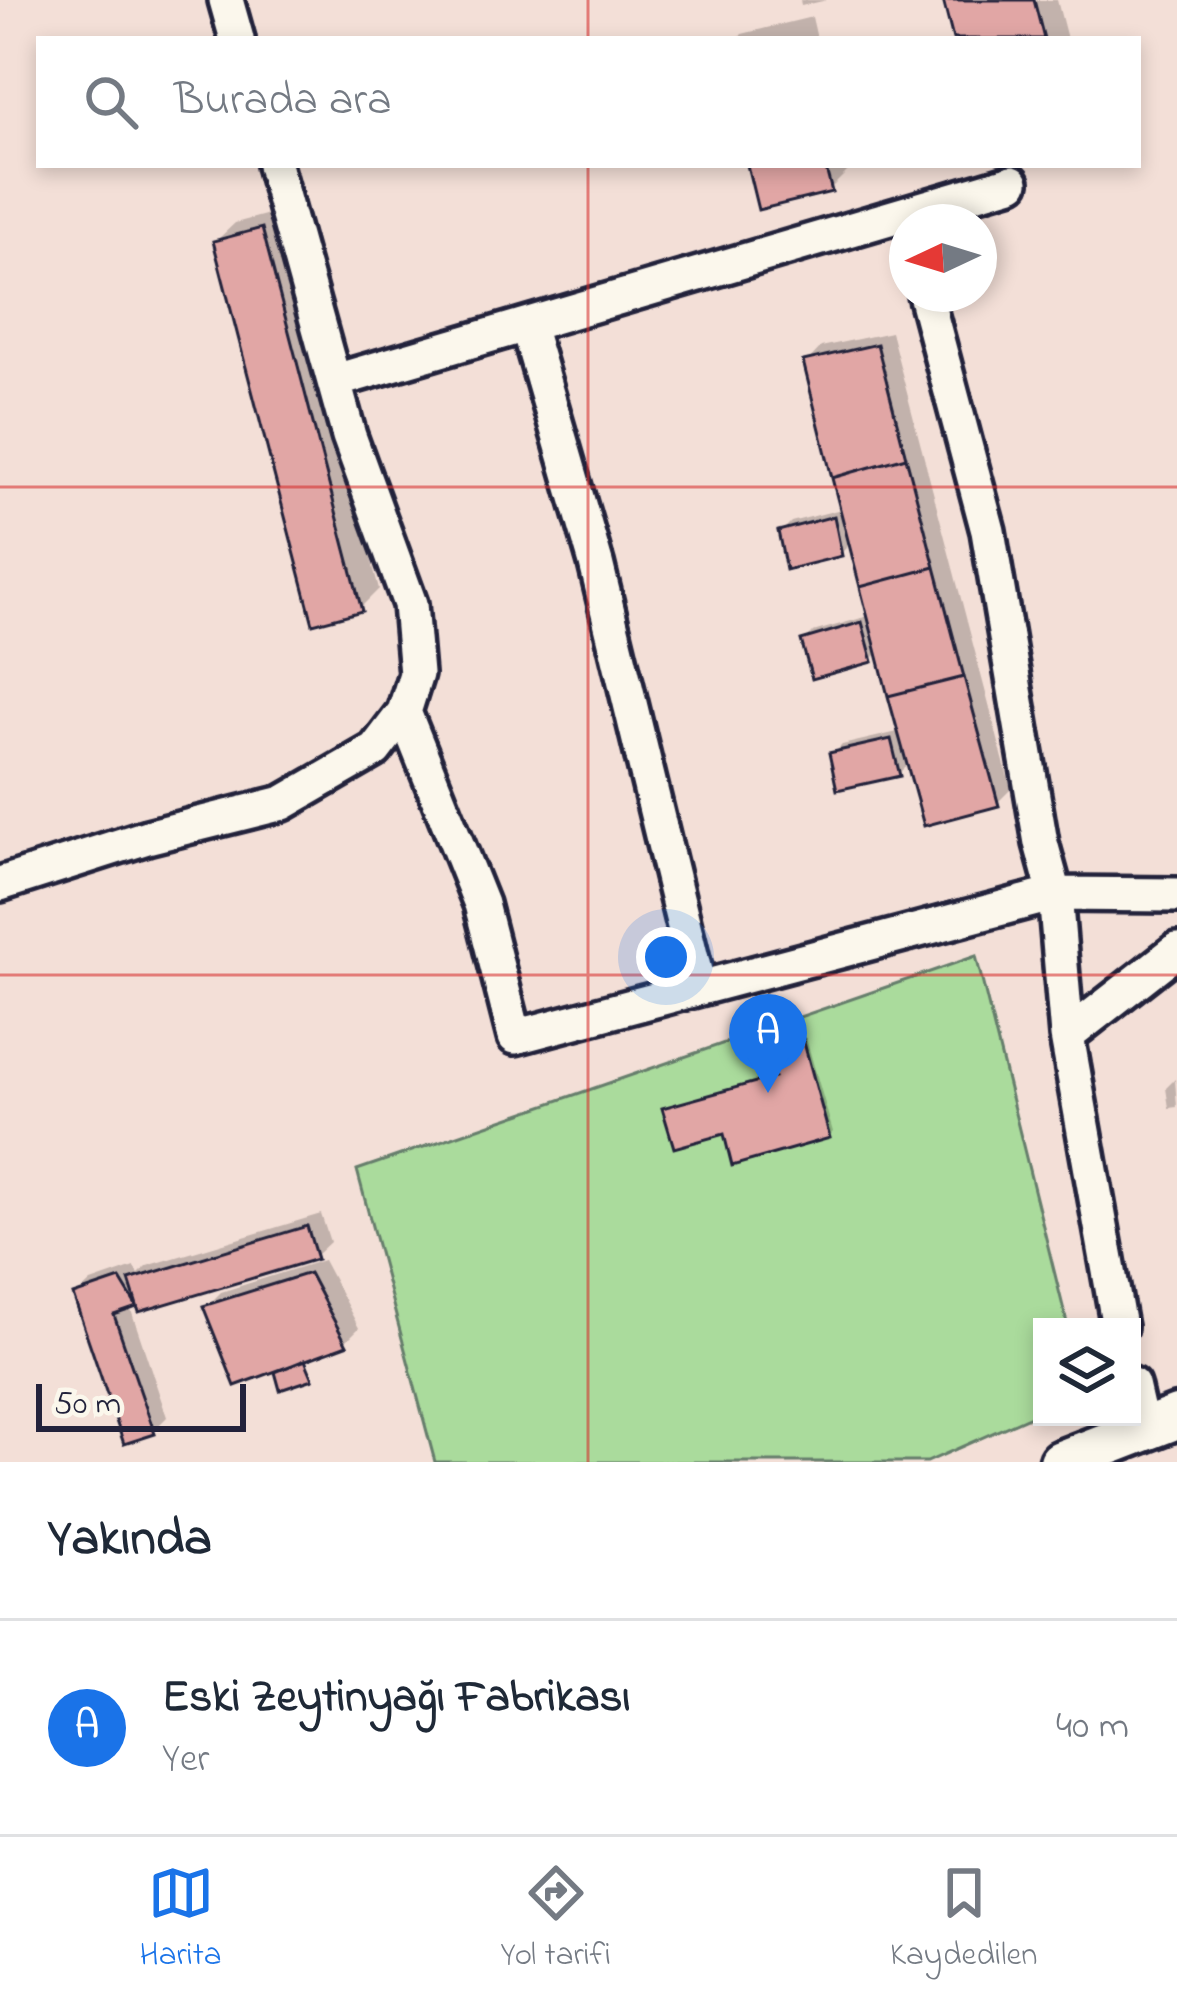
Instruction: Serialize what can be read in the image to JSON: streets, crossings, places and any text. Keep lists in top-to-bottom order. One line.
{"scale_bar":"50 m","north":"left","page":{"search":"Burada ara","pins":"A","scale":"50 m","heading":"Yakında","list":[{"mark":"A","name":"Eski Zeytinyağı Fabrikası","note":"Yer","value":"40 m"}],"nav":["Harita","Yol tarifi","Kaydedilen"]}}
